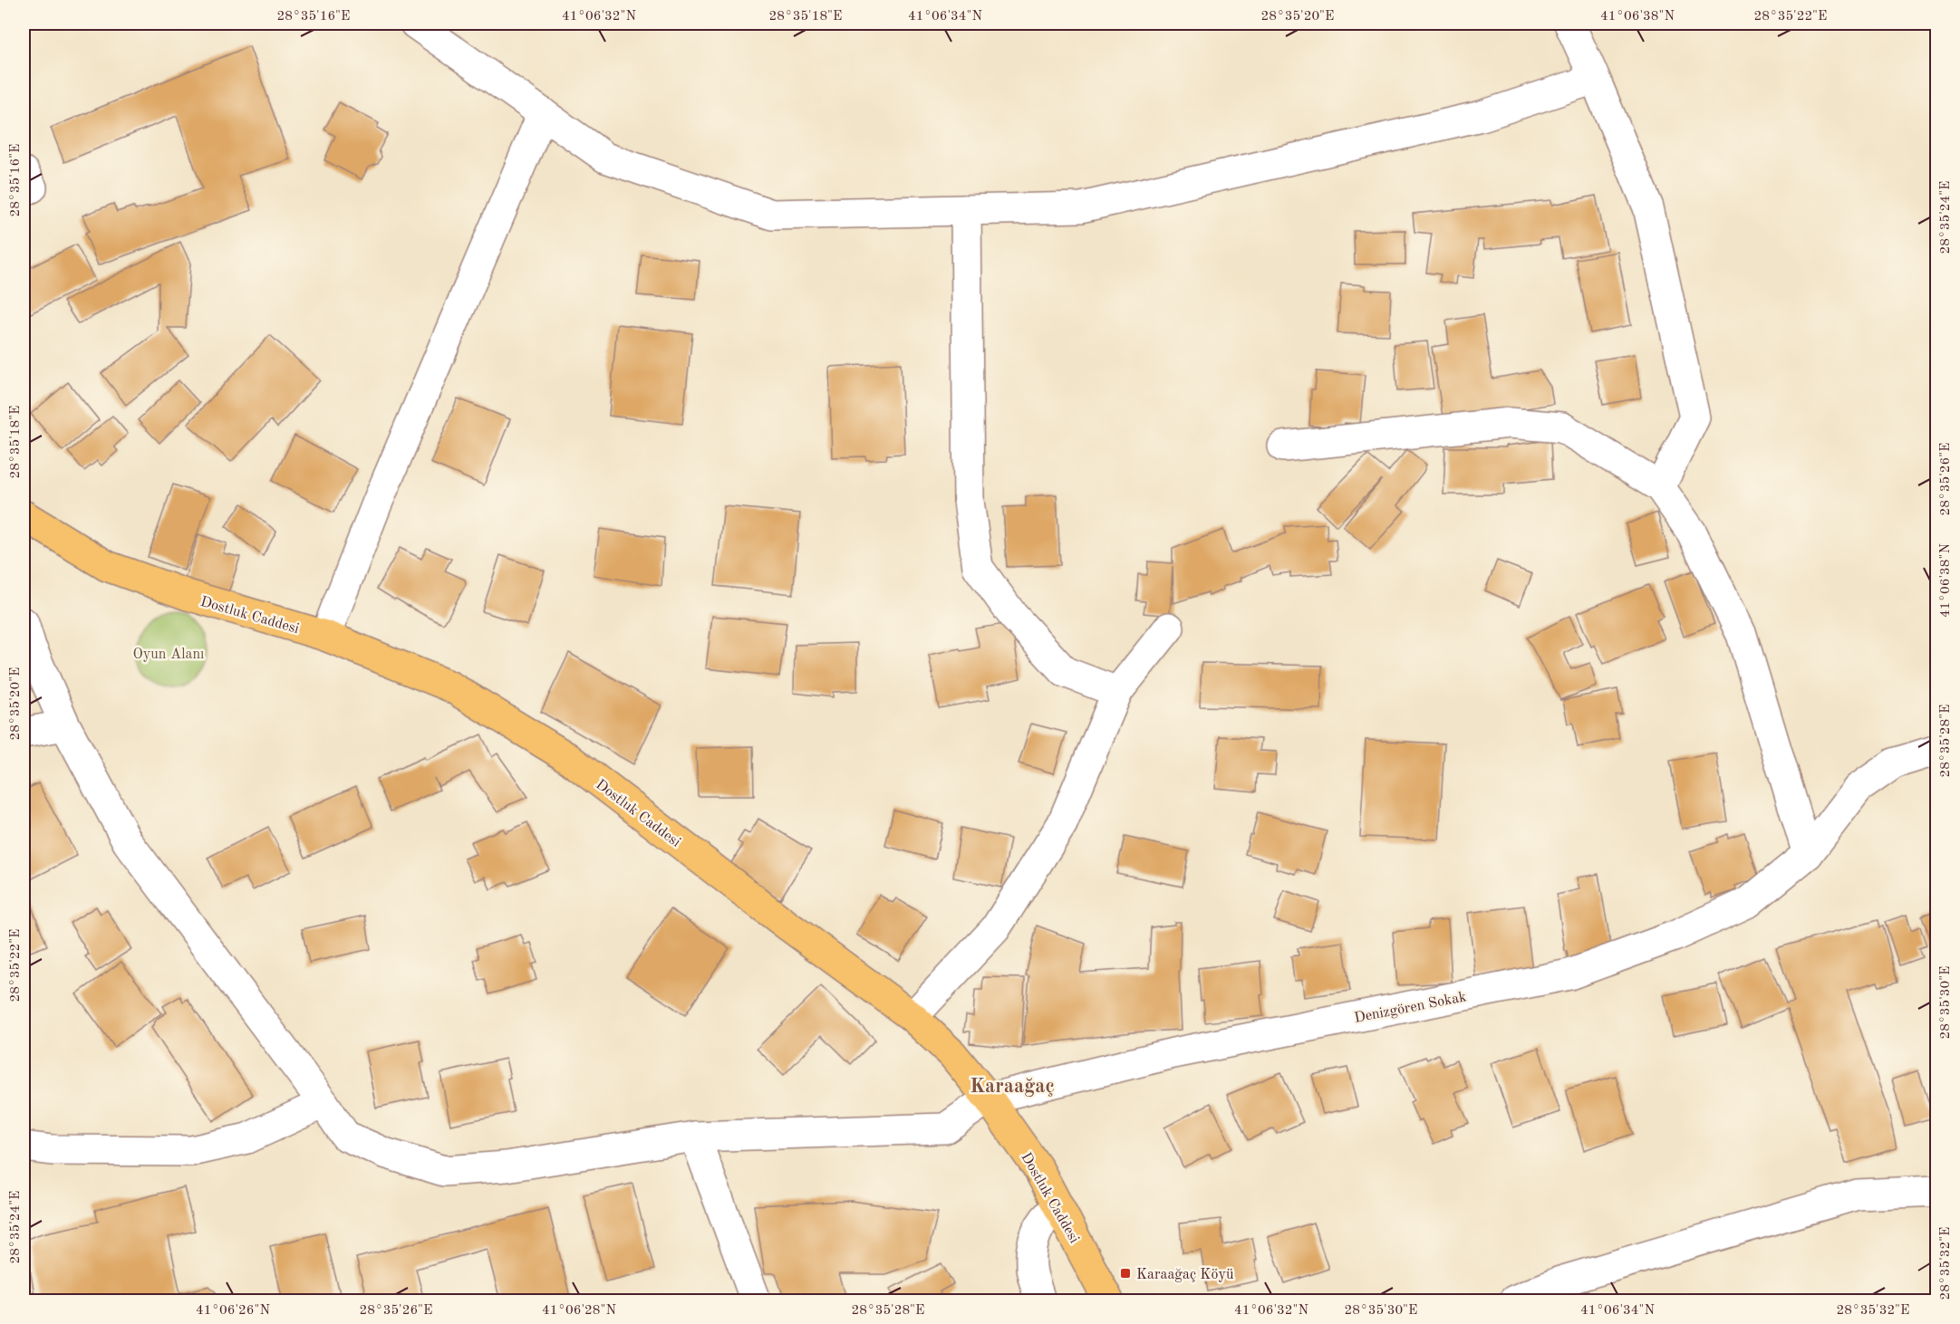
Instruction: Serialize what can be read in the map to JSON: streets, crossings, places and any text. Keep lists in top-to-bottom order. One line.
{"streets":{"main road":["Dostluk Caddesi"],"street":["Denizgören Sokak"]},"crossings":[["Dostluk Caddesi","Denizgören Sokak"]],"districts":["Karaağaç"],"parks":["Oyun Alanı"],"places":{"transit":["Karaağaç Köyü"]},"coordinates":["28°35'16\"E","41°06'32\"N","28°35'18\"E","41°06'34\"N","28°35'20\"E","41°06'38\"N","28°35'22\"E","28°35'24\"E","28°35'26\"E","28°35'28\"E","28°35'30\"E","28°35'32\"E","41°06'26\"N","41°06'28\"N"]}
